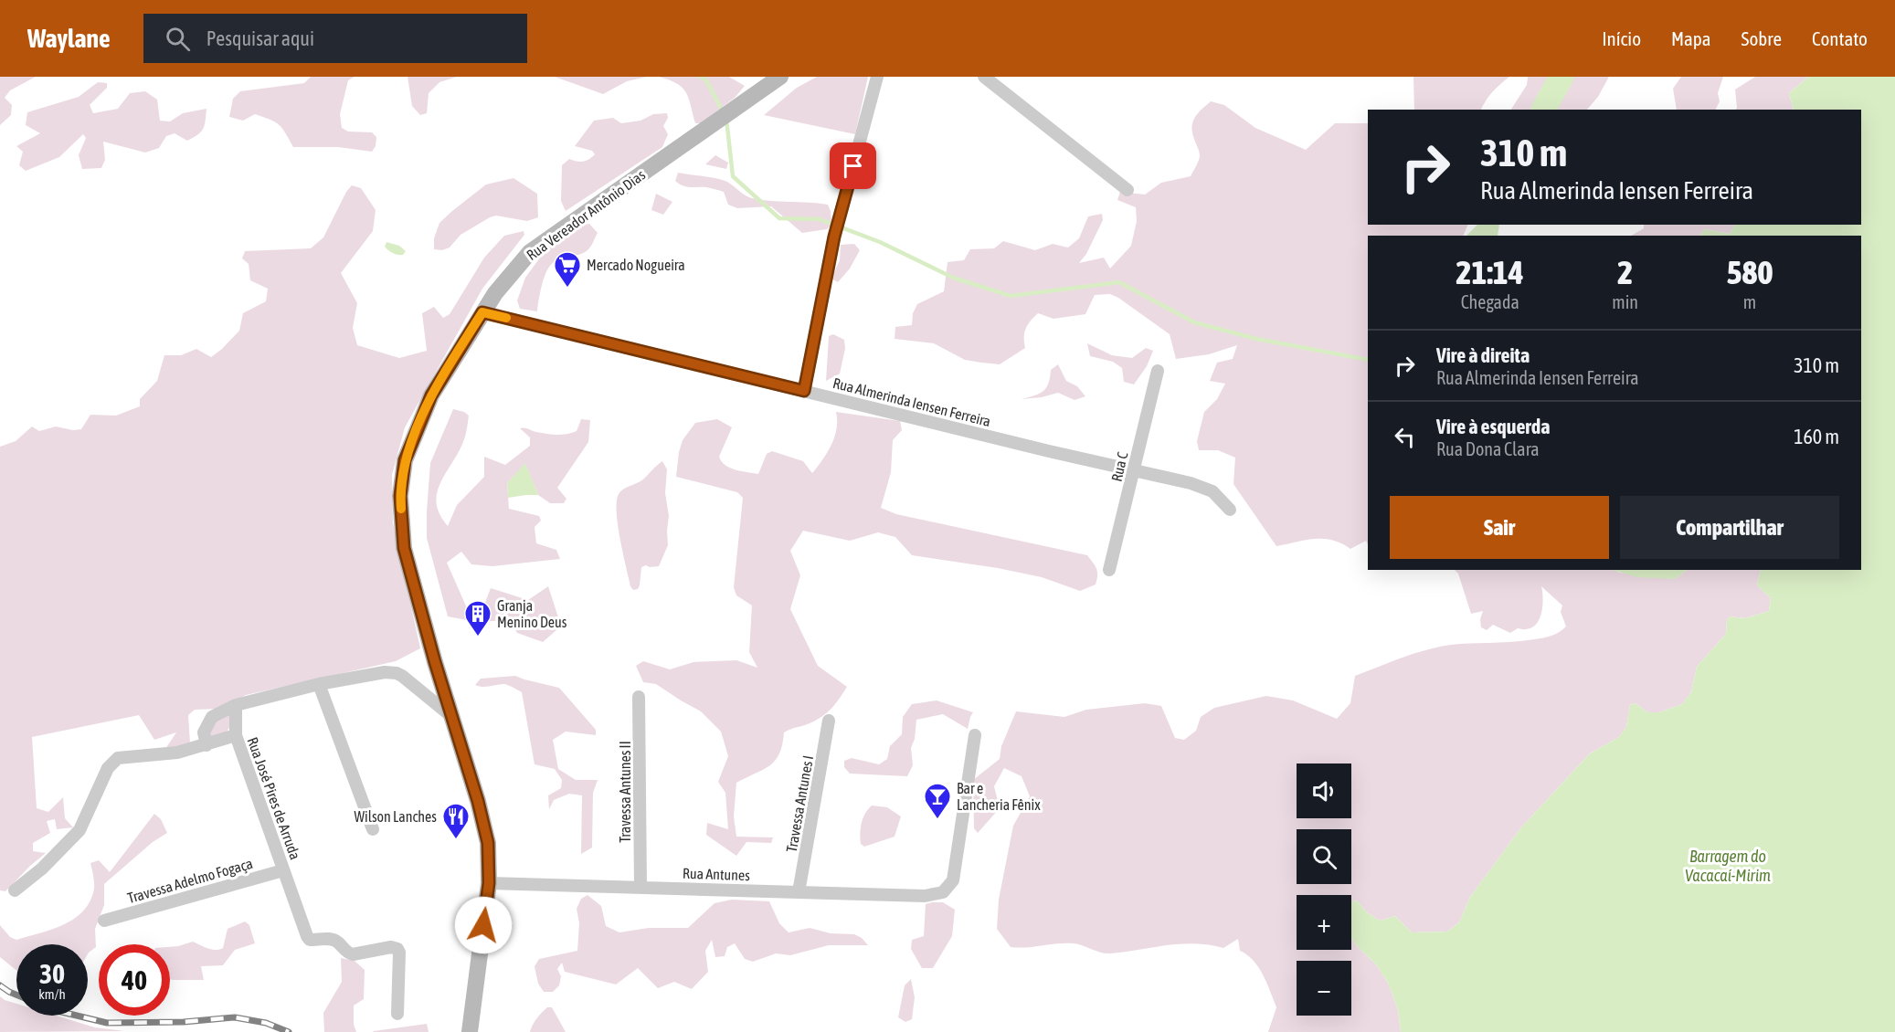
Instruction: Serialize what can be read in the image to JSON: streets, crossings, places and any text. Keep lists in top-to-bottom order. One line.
{"streets":{"street":["Rua Vereador Antônio Dias","Rua Almerinda Iensen Ferreira","Rua C","Travessa Antunes II","Rua José Pires de Arruda","Travessa Antunes I","Rua Antunes","Travessa Adelmo Fogaça"]},"crossings":[["Rua Vereador Antônio Dias","Rua Almerinda Iensen Ferreira"],["Rua Vereador Antônio Dias","Rua Antunes"],["Rua Almerinda Iensen Ferreira","Rua C"],["Travessa Antunes II","Rua Antunes"],["Rua José Pires de Arruda","Travessa Adelmo Fogaça"],["Travessa Antunes I","Rua Antunes"]],"water":["Barragem do Vacacaí-Mirim"],"places":{"supermarket":["Mercado Nogueira"],"building":["Granja Menino Deus"],"bar":["Bar e Lancheria Fênix"],"restaurant":["Wilson Lanches"]},"page":{"header":"Waylane","search":"Pesquisar aqui","nav":["Início","Mapa","Sobre","Contato"],"turn":["310 m","Rua Almerinda Iensen Ferreira"],"eta":["21:14","Chegada","2","min","580","m"],"list":[{"name":"Vire à direita","note":"Rua Almerinda Iensen Ferreira","value":"310 m"},{"name":"Vire à esquerda","note":"Rua Dona Clara","value":"160 m"}],"buttons":["Sair","Compartilhar"],"map_buttons":["+","−"],"speed":"30 km/h","limit":"40"}}
